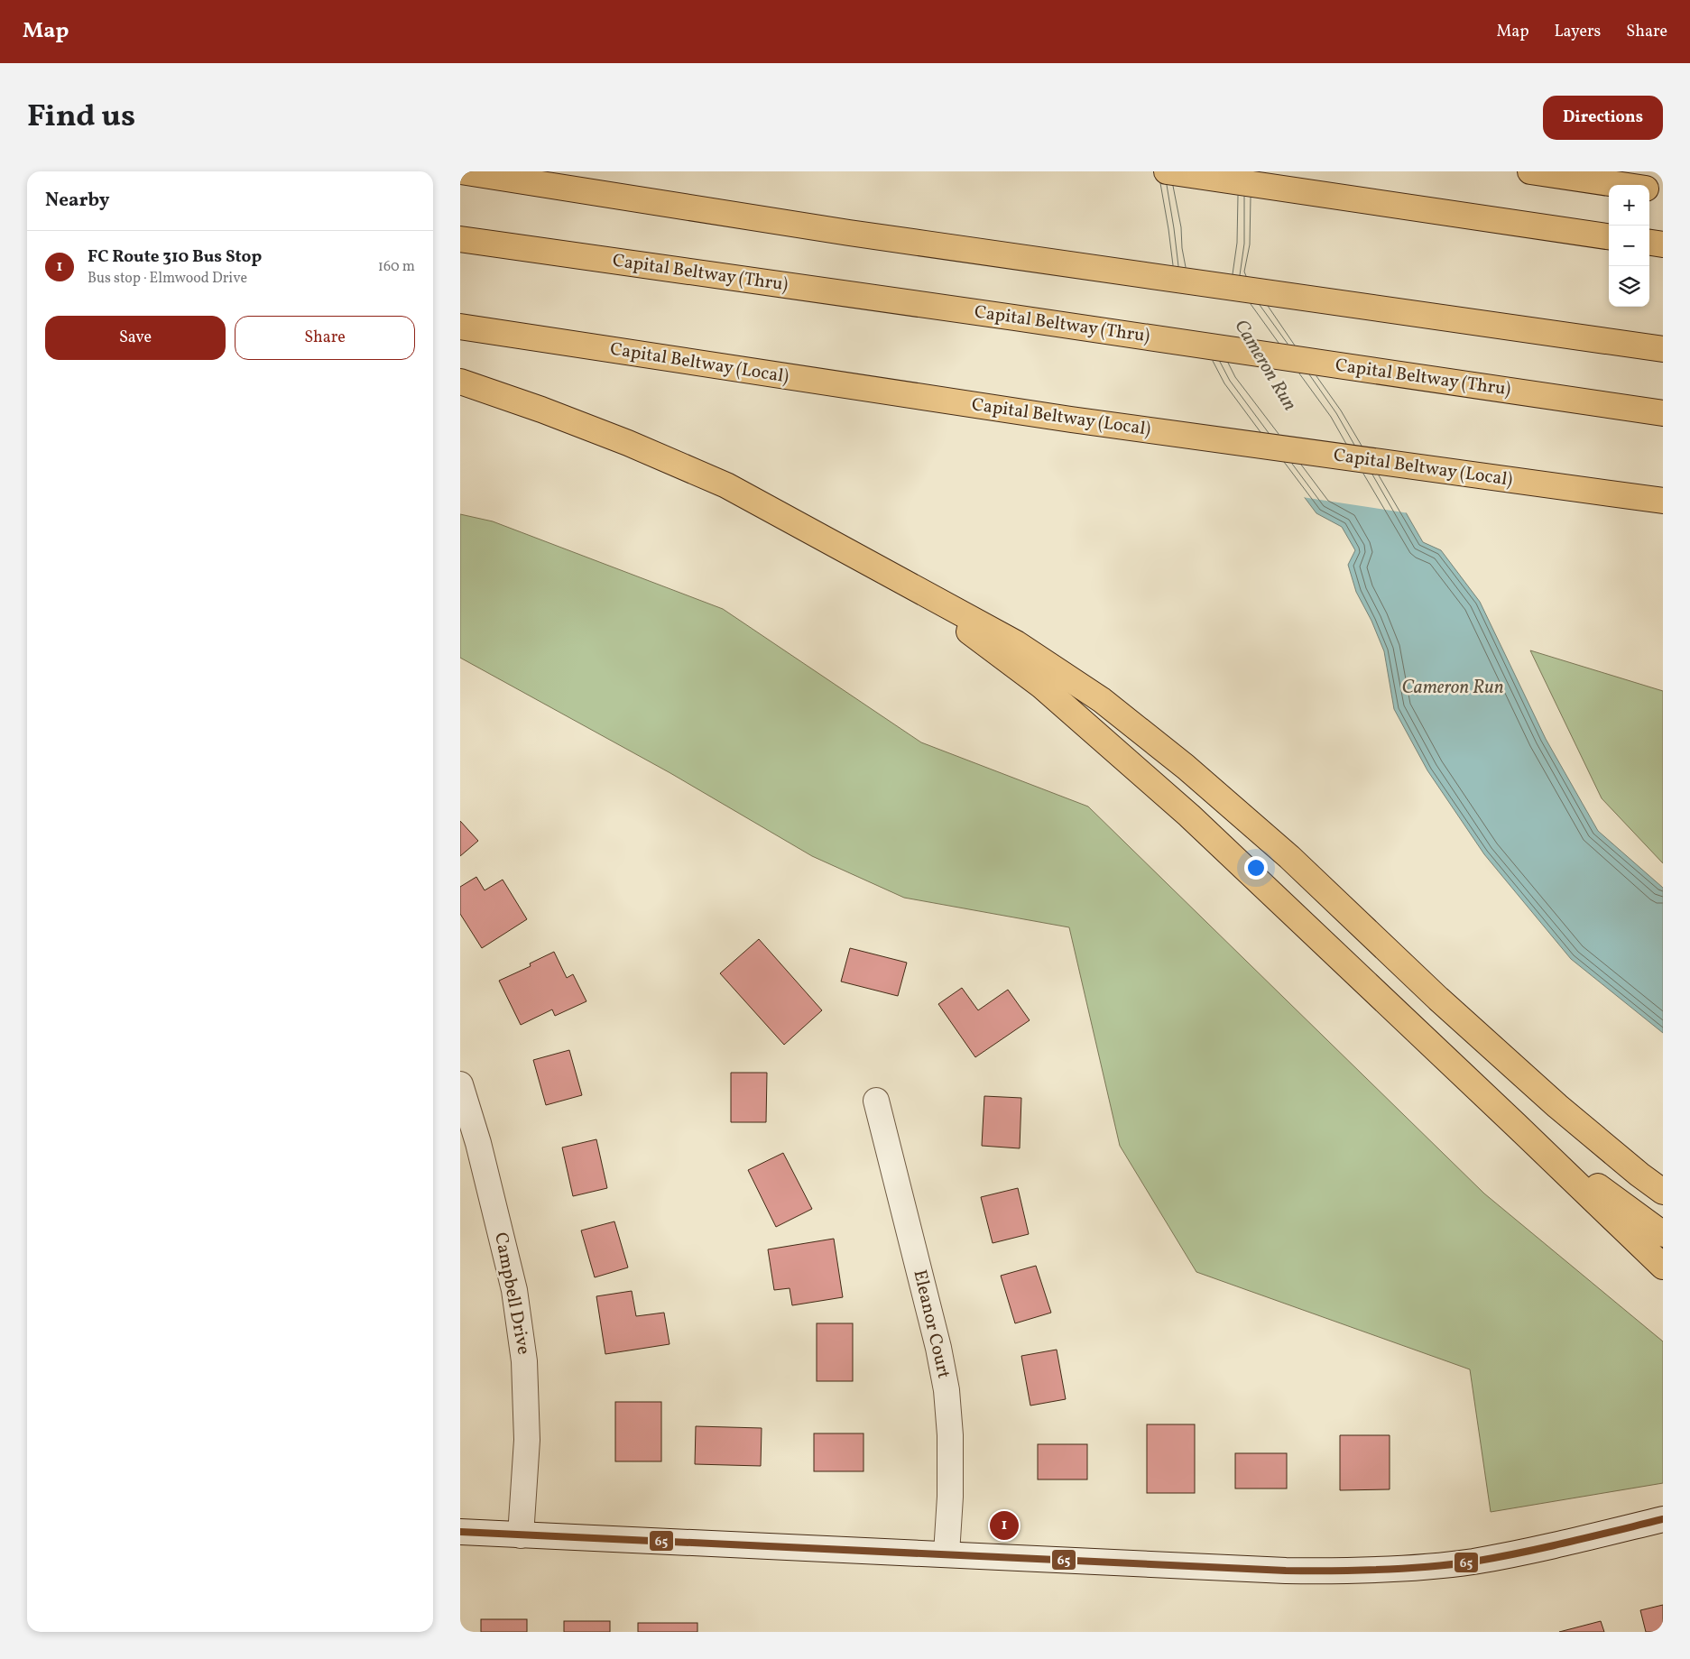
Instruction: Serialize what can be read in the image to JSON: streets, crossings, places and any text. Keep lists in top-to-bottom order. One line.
{"streets":{"highway":["Capital Beltway (Thru)","Capital Beltway (Local)"],"street":["Campbell Drive","Eleanor Court"]},"water":["Cameron Run"],"lines":["transit line 65"],"page":{"header":"Map","nav":["Map","Layers","Share"],"title":"Find us","buttons":["Directions",["Save","Share"]],"heading":"Nearby","map_buttons":["+","−"],"list":[{"mark":"1","name":"FC Route 310 Bus Stop","note":"Bus stop · Elmwood Drive","value":"160 m"}],"pins":"1"}}
